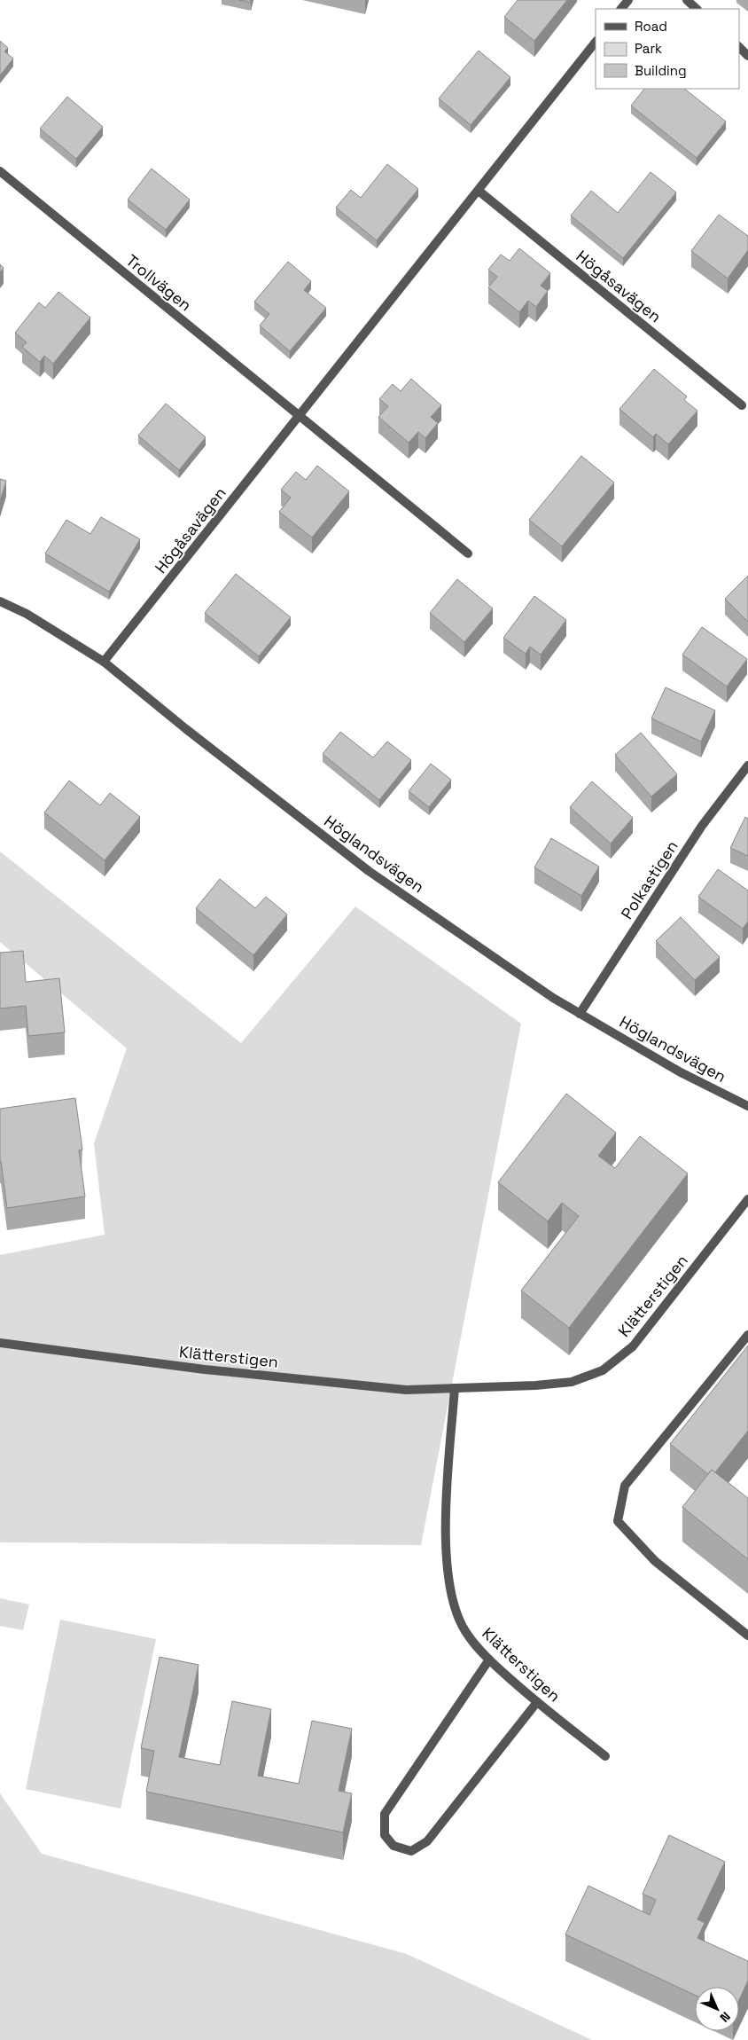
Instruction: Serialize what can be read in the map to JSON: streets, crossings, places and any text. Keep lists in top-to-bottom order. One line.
{"streets":{"street":["Trollvägen","Högåsavägen","Höglandsvägen","Polkastigen","Klätterstigen"]},"crossings":[["Trollvägen","Högåsavägen"],["Högåsavägen","Höglandsvägen"],["Höglandsvägen","Polkastigen"]],"legend":["Road","Park","Building"],"north":"bottom right"}
